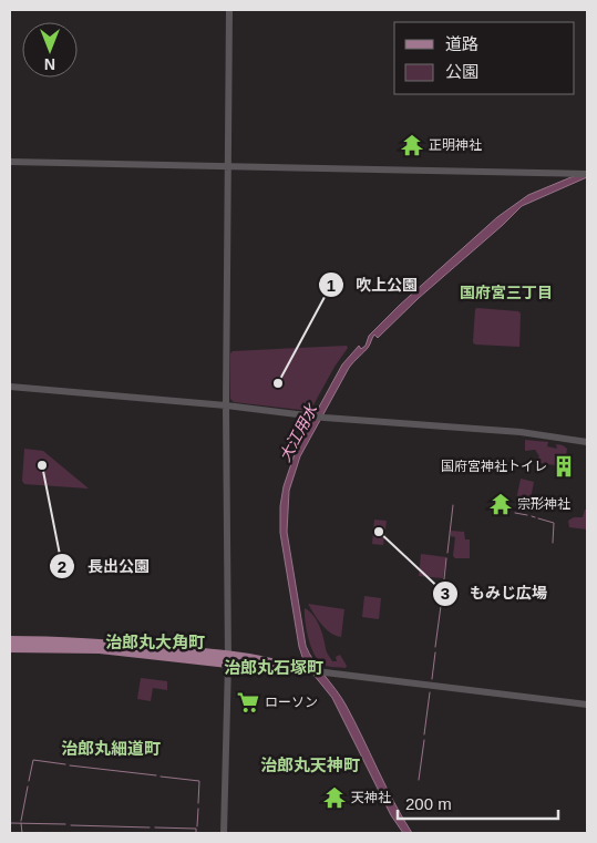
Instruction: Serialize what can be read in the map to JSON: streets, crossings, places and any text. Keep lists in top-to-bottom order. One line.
{"districts":["国府宮三丁目","治郎丸大角町","治郎丸石塚町","治郎丸細道町","治郎丸天神町"],"water":["大江用水"],"places":{"temple":["正明神社","宗形神社","天神社"],"other":["吹上公園","長出公園","もみじ広場"],"building":["国府宮神社トイレ"],"supermarket":["ローソン"]},"legend":["道路","公園"],"scale_bar":"200 m","north":"bottom"}
